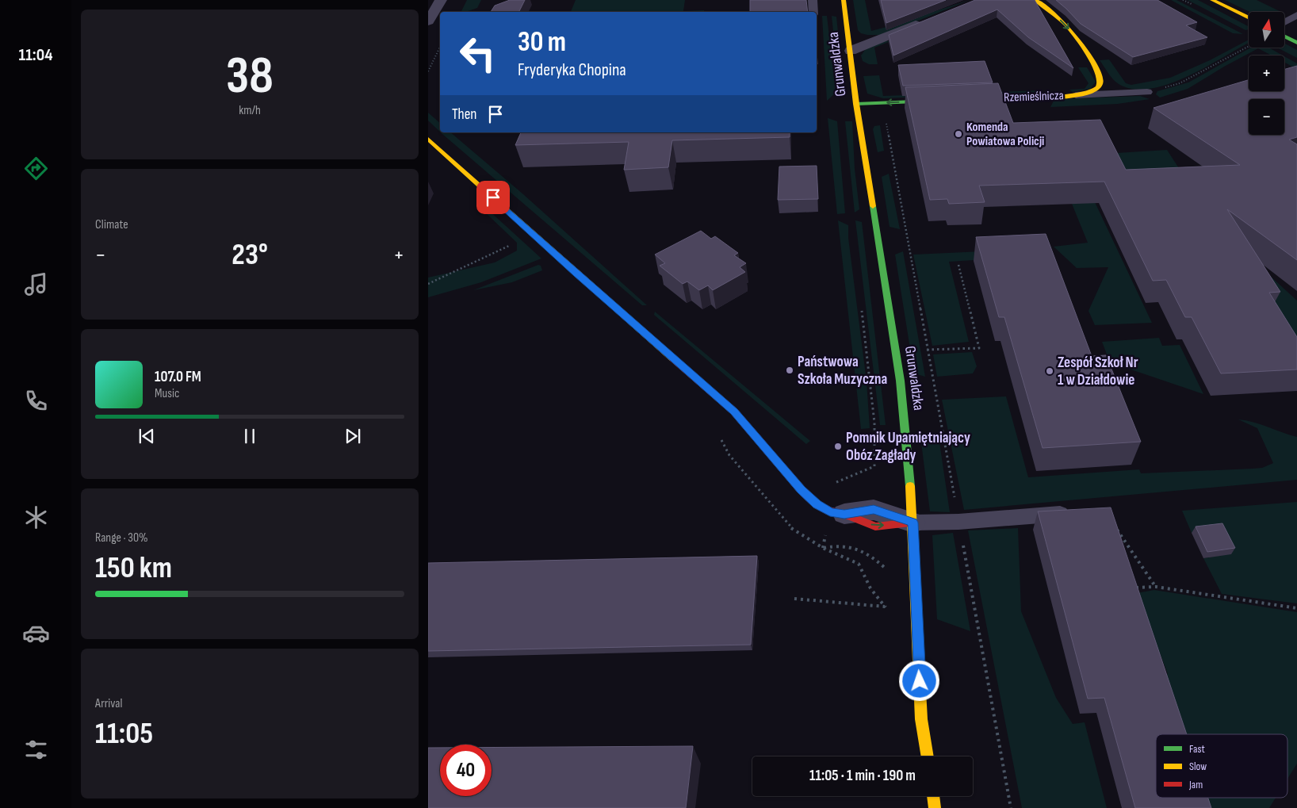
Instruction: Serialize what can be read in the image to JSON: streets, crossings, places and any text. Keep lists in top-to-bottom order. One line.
{"streets":{"street":["Grunwaldzka","Rzemieślnicza"]},"places":["Komenda Powiatowa Policji","Państwowa Szkoła Muzyczna","Zespół Szkoł Nr 1 w Działdowie","Pomnik Upamiętniający Obóz Zagłady"],"legend":["Fast","Slow","Jam"],"north":"top","page":{"tabs":"11:04","tile":[["38","km/h"],"Climate",["Range · 30%","150 km"],["Arrival","11:05"]],"map_buttons":["+","−"],"turn":["30 m","Fryderyka Chopina"],"then":"Then","heat":["−","23°","+"],"song":["107.0 FM","Music"],"limit":"40","trip":"11:05 · 1 min · 190 m"}}
